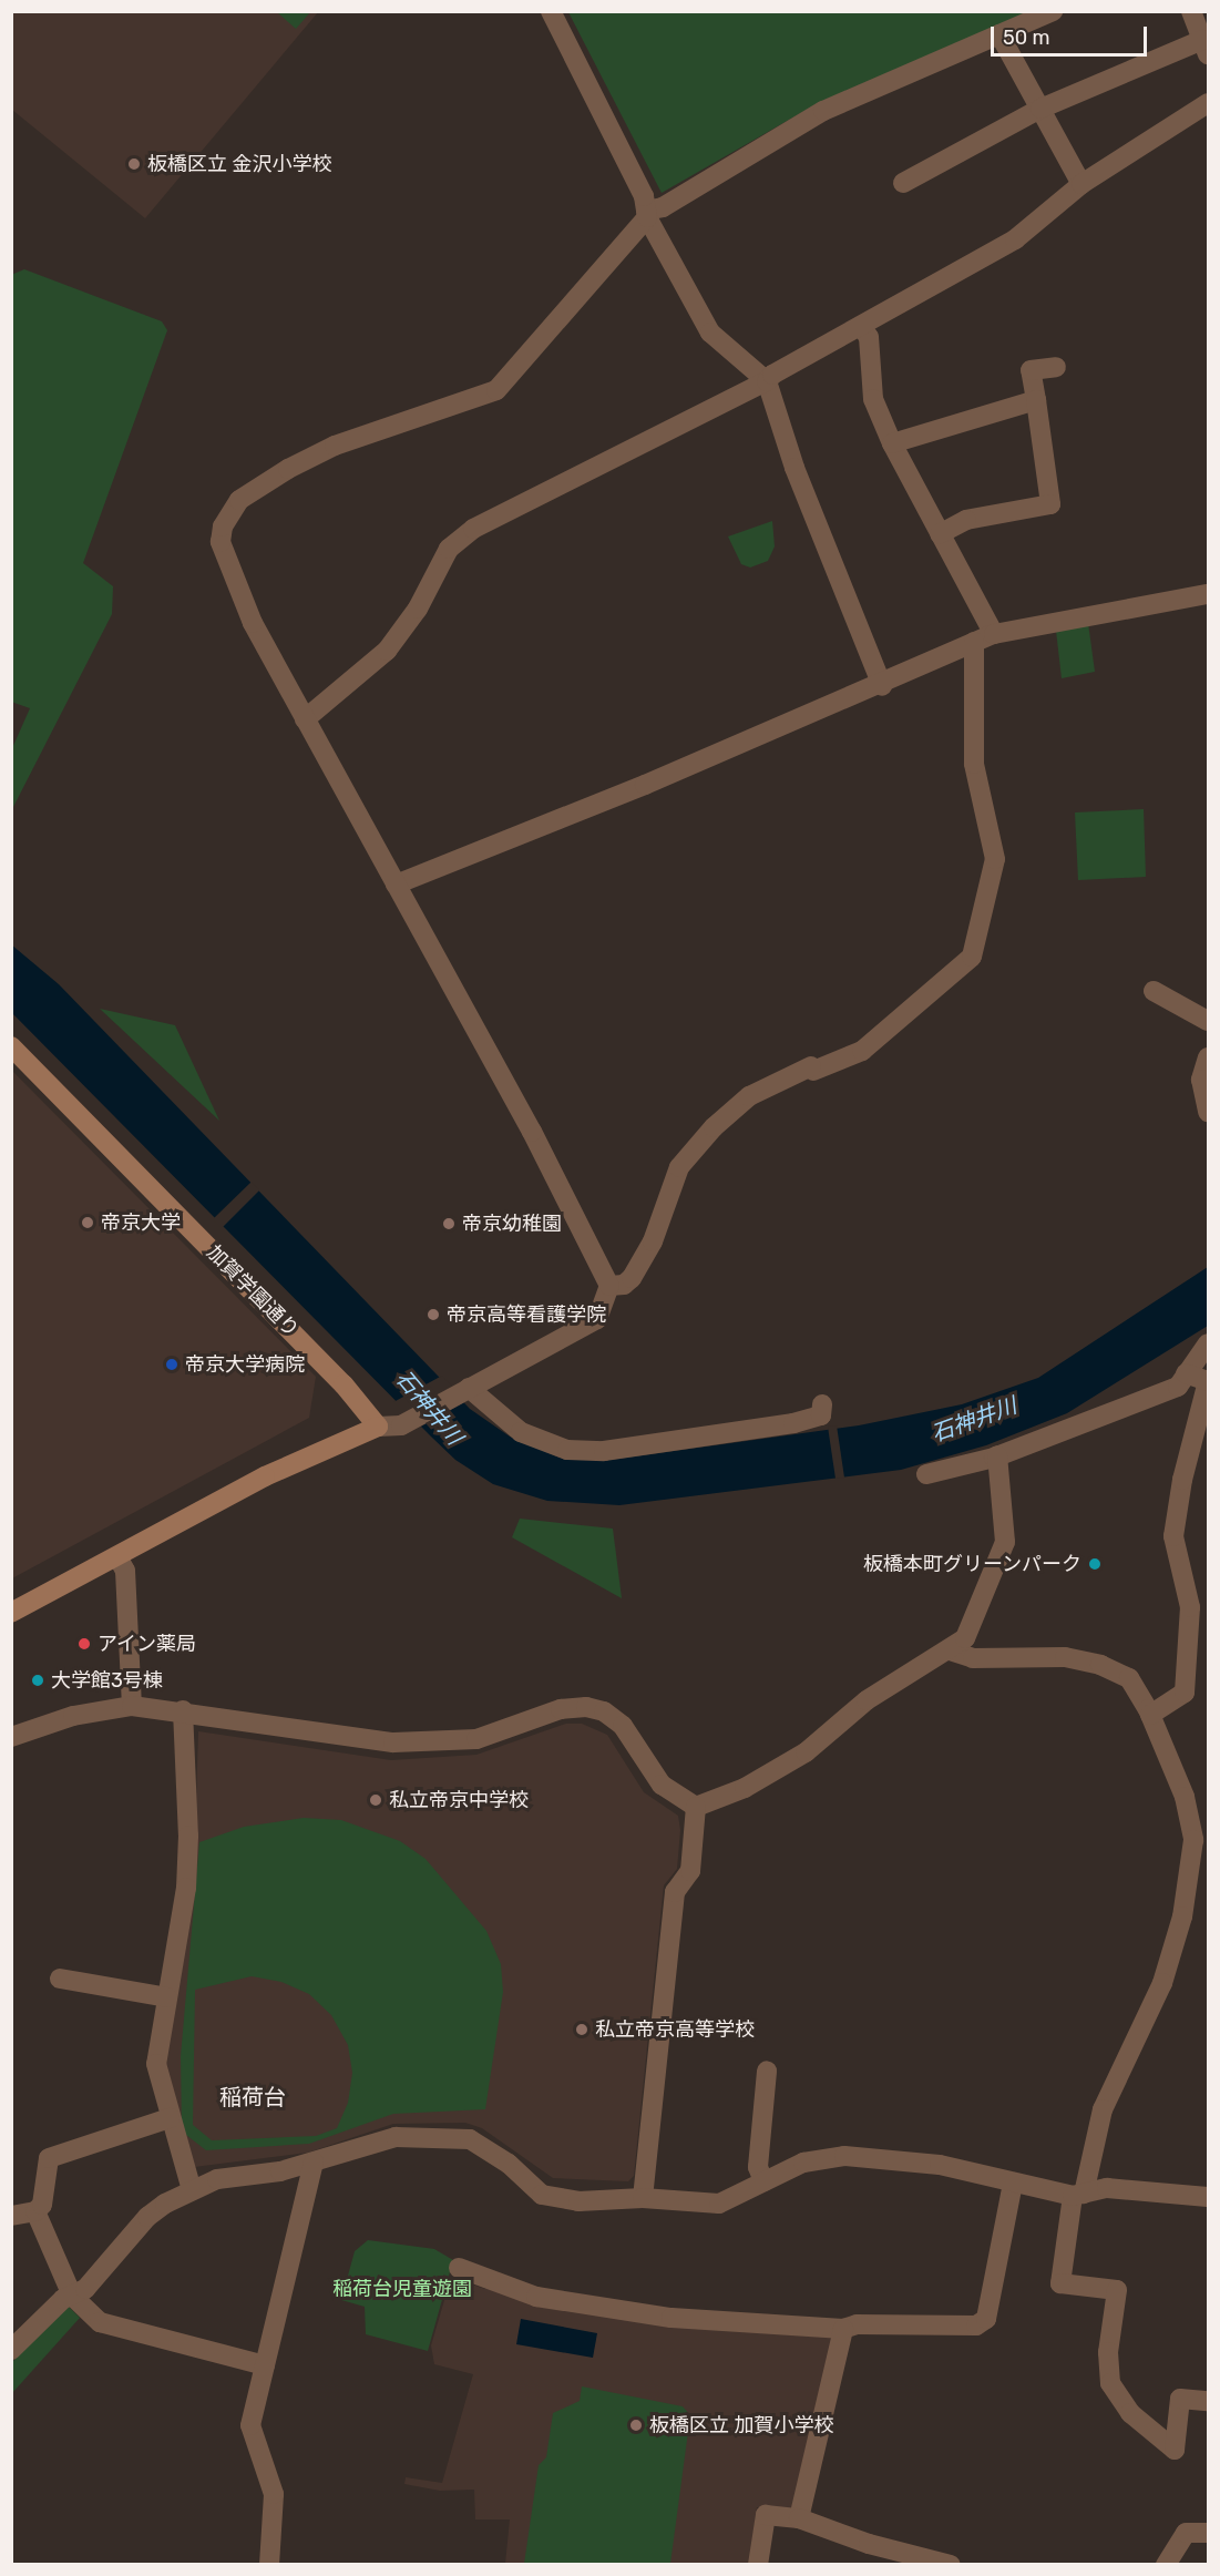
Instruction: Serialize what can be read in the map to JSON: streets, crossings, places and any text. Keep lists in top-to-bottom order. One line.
{"streets":{"street":["加賀学園通り"]},"districts":["稲荷台"],"water":["石神井川"],"parks":["稲荷台児童遊園"],"places":["板橋区立 金沢小学校","帝京大学","帝京幼稚園","帝京高等看護学院","帝京大学病院","板橋本町グリーンパーク","アイン薬局","大学館3号棟","私立帝京中学校","私立帝京高等学校","板橋区立 加賀小学校"],"scale_bar":"50 m"}
